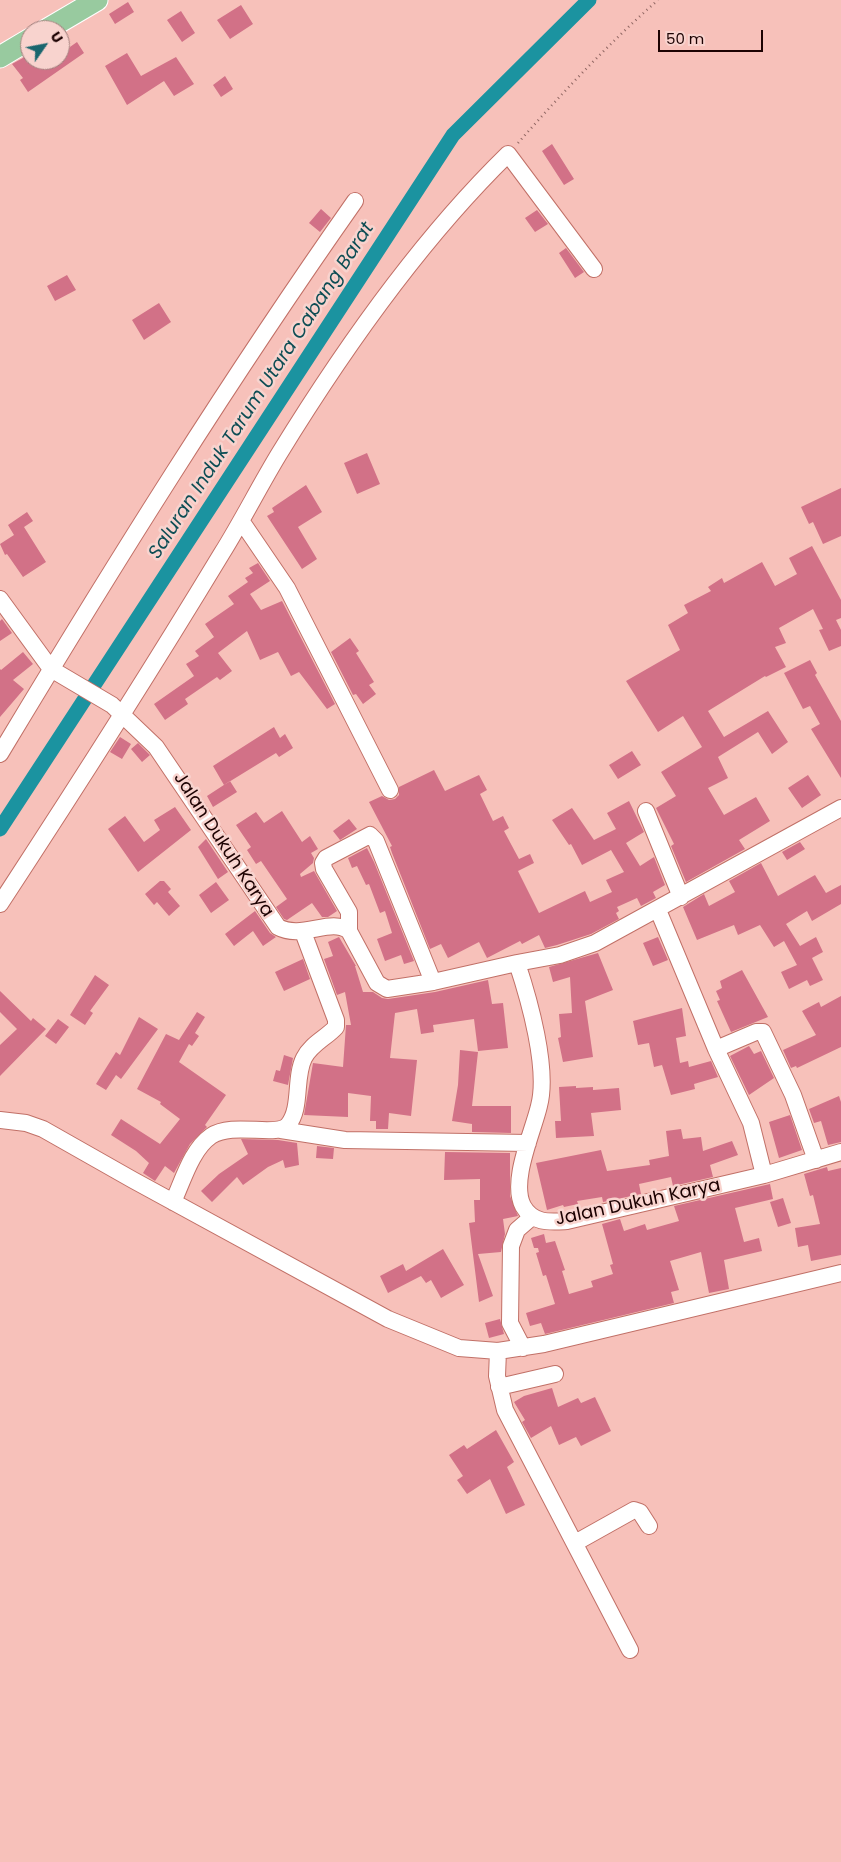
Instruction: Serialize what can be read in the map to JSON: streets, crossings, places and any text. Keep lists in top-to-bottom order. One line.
{"streets":{"street":["Jalan Dukuh Karya"]},"water":["Saluran Induk Tarum Utara Cabang Barat"],"scale_bar":"50 m","north":"top right"}
